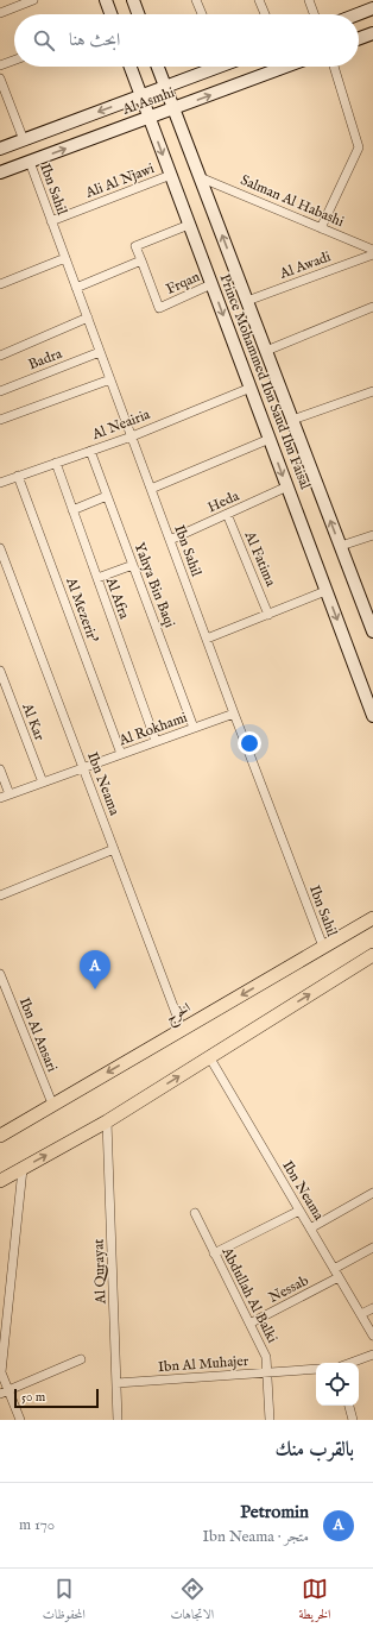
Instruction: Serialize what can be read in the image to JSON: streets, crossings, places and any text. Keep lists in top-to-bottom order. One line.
{"streets":{"main road":["الخرج"],"street":["Al Asmhi","Ali Al Njawi","Ibn Sahil","Salman Al Habashi","Al Awadi","Frqan","Badra","Prince Mohammed Ibn Saud Ibn Faisal","Al Neairia","Heda","Al Fatima","Yahya Bin Baqi","Al Afra","Al Mezerir'","Al Kar","Al Rokhami","Ibn Neama","Ibn Al Ansari","Al Qurayat","Nessab","Abdullah Al Balki","Ibn Al Muhajer"]},"crossings":[["Al Asmhi","Ibn Sahil"],["Al Asmhi","Prince Mohammed Ibn Saud Ibn Faisal"],["Ali Al Njawi","Ibn Sahil"],["Ali Al Njawi","Prince Mohammed Ibn Saud Ibn Faisal"],["Ibn Sahil","Badra"],["Ibn Sahil","Al Neairia"],["Ibn Sahil","Heda"],["Ibn Sahil","Al Rokhami"],["Ibn Sahil","الخرج"],["Salman Al Habashi","Prince Mohammed Ibn Saud Ibn Faisal"],["Al Awadi","Prince Mohammed Ibn Saud Ibn Faisal"],["Frqan","Prince Mohammed Ibn Saud Ibn Faisal"],["Prince Mohammed Ibn Saud Ibn Faisal","Al Neairia"],["Prince Mohammed Ibn Saud Ibn Faisal","Heda"],["Al Neairia","Yahya Bin Baqi"],["Al Neairia","Al Afra"],["Al Neairia","Al Mezerir'"],["Heda","Al Fatima"],["Yahya Bin Baqi","Al Rokhami"],["Al Afra","Al Rokhami"],["Al Mezerir'","Al Rokhami"],["Al Kar","Al Rokhami"],["Al Rokhami","Ibn Neama"],["Ibn Neama","الخرج"],["Ibn Neama","Nessab"],["الخرج","Ibn Al Ansari"],["Al Qurayat","Ibn Al Muhajer"],["Nessab","Abdullah Al Balki"],["Abdullah Al Balki","Ibn Al Muhajer"]],"scale_bar":"50 m","page":{"search":"ابحث هنا","pins":"A","scale":"50 m","heading":"بالقرب منك","list":[{"mark":"A","name":"Petromin","note":"متجر · Ibn Neama","value":"170 m"}],"nav":["الخريطة","الاتجاهات","المحفوظات"]}}
